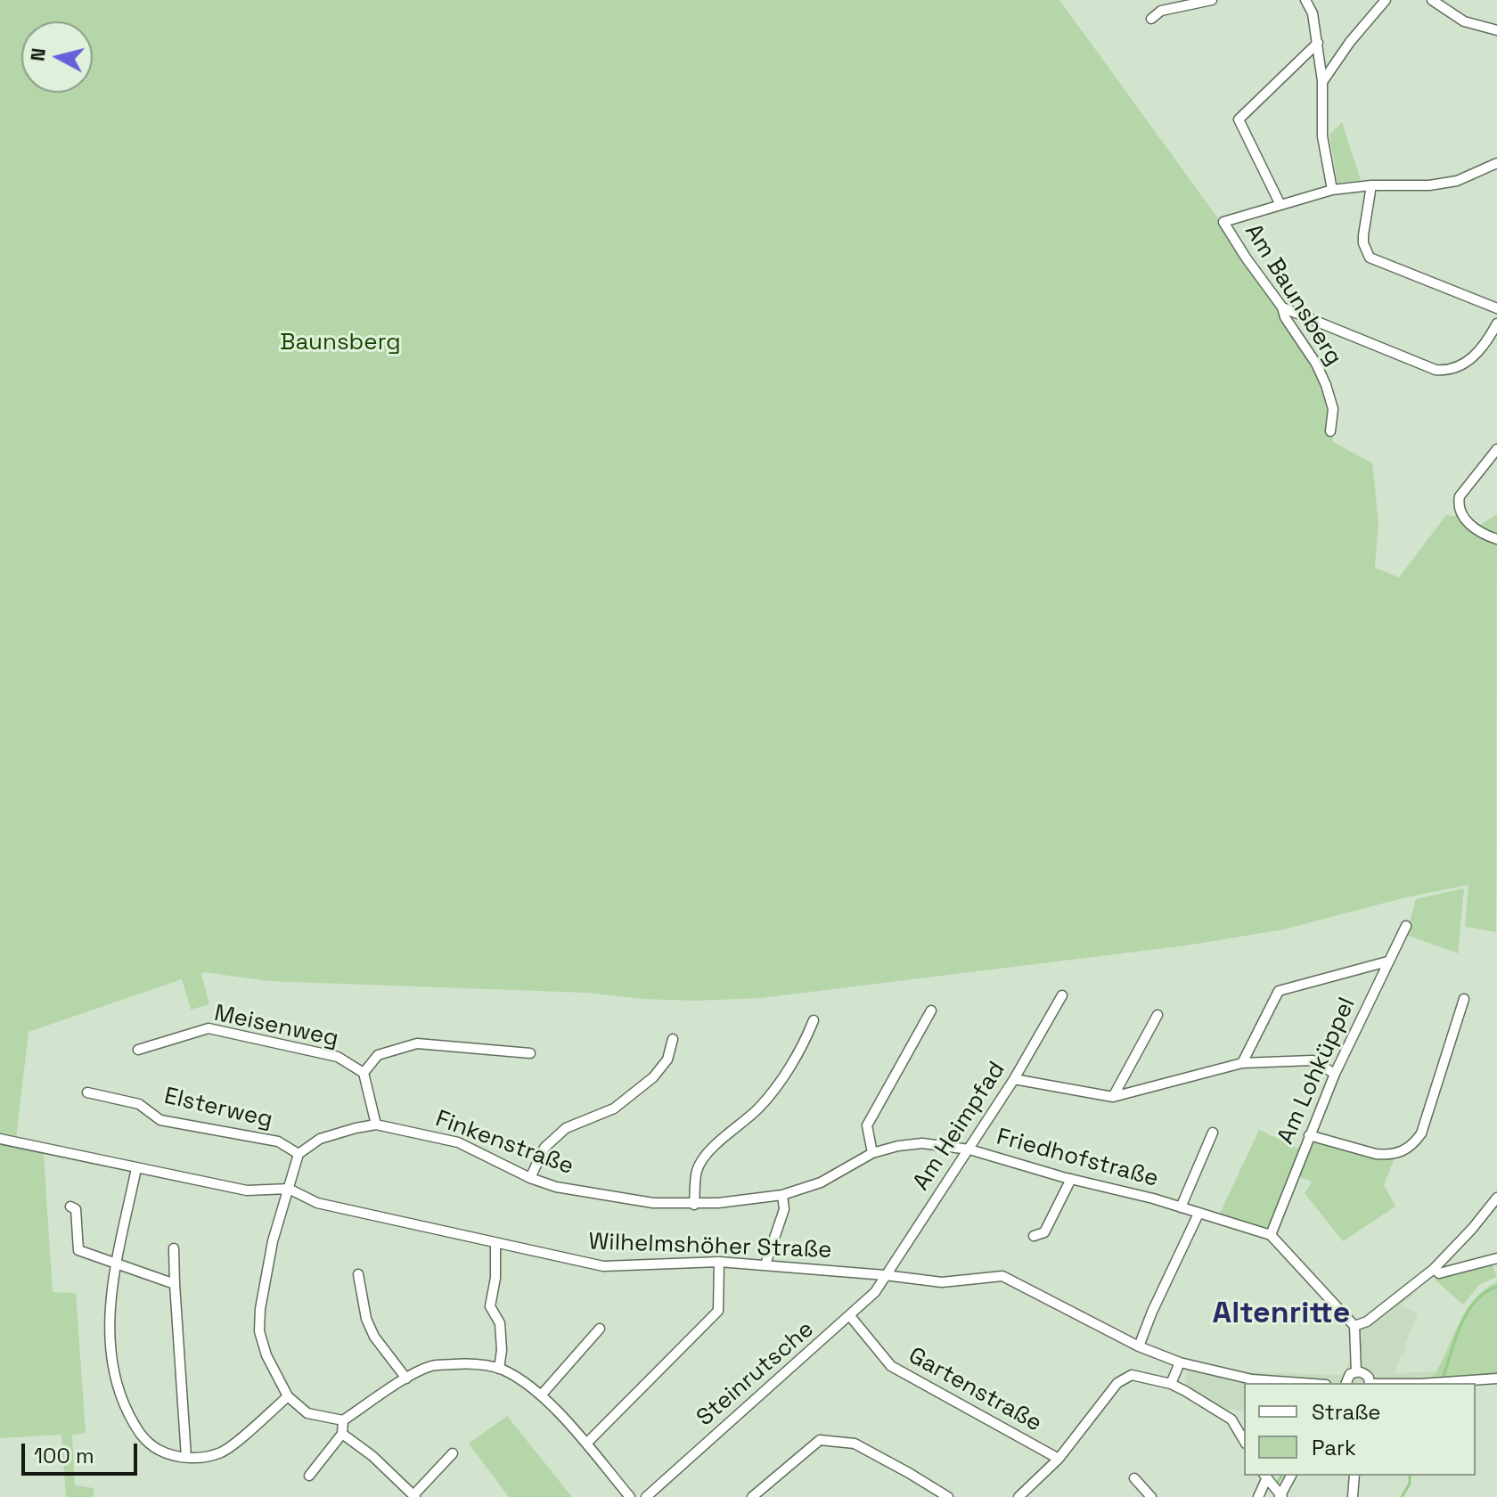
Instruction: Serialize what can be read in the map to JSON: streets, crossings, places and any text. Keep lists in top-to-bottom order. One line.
{"streets":{"street":["Am Baunsberg","Meisenweg","Am Lohküppel","Elsterweg","Am Heimpfad","Finkenstraße","Friedhofstraße","Wilhelmshöher Straße","Steinrutsche","Gartenstraße"]},"crossings":[["Am Lohküppel","Friedhofstraße"],["Elsterweg","Finkenstraße"],["Am Heimpfad","Friedhofstraße"],["Am Heimpfad","Wilhelmshöher Straße"],["Am Heimpfad","Steinrutsche"],["Finkenstraße","Friedhofstraße"],["Wilhelmshöher Straße","Steinrutsche"],["Steinrutsche","Gartenstraße"]],"districts":["Altenritte"],"parks":["Baunsberg"],"legend":["Straße","Park"],"scale_bar":"100 m","north":"left"}
